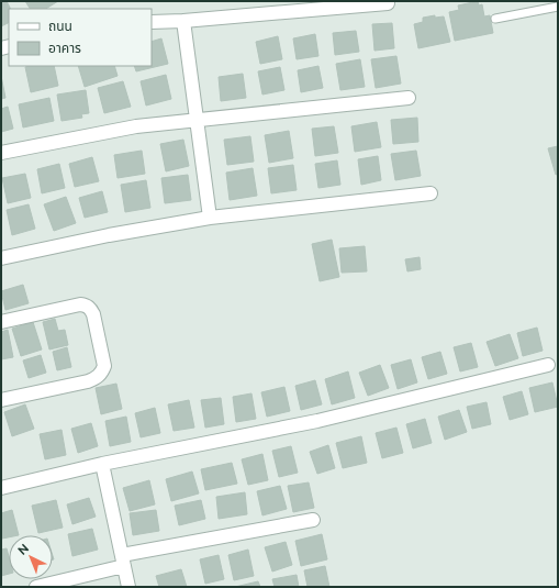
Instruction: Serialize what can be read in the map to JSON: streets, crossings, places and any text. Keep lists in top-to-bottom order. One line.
{"legend":["ถนน","อาคาร"],"north":"top left"}
